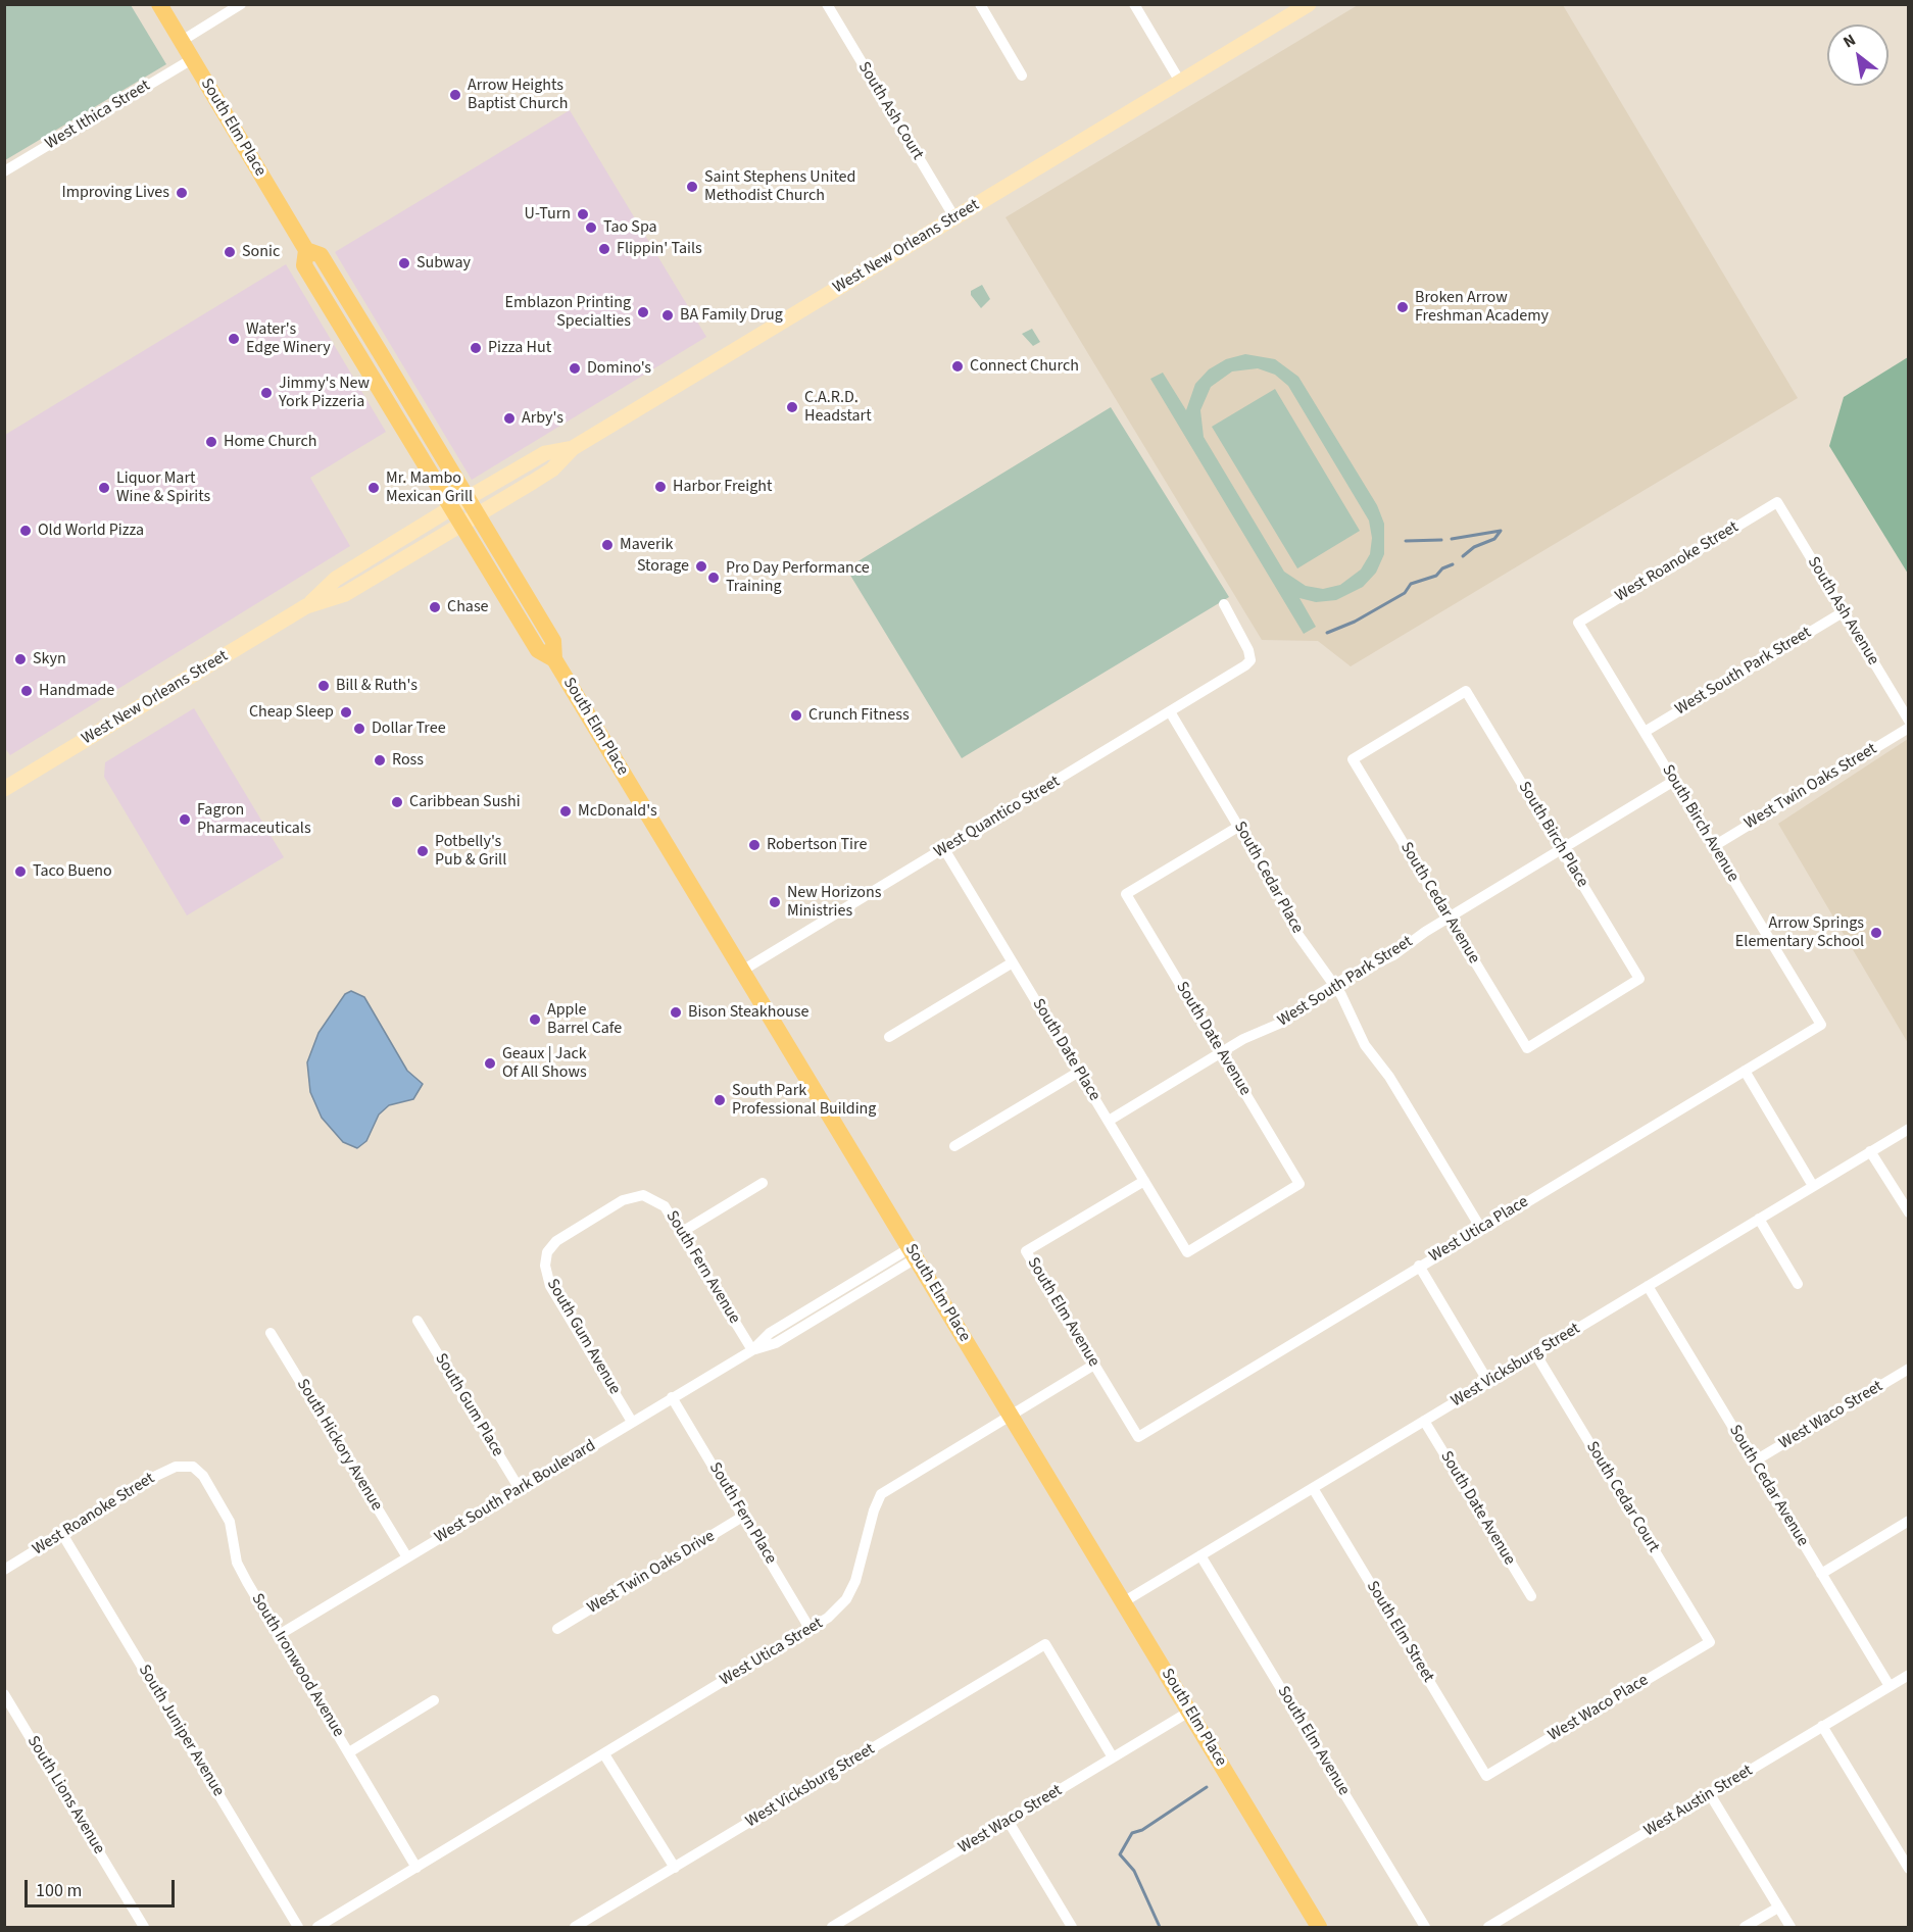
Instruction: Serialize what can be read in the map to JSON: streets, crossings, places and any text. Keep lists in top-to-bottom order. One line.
{"streets":{"main road":["South Elm Place","West New Orleans Street"],"street":["South Ash Court","West Ithica Street","West Roanoke Street","South Ash Avenue","West South Park Street","West Twin Oaks Street","West Quantico Street","South Birch Avenue","South Birch Place","South Cedar Place","South Cedar Avenue","South Date Avenue","South Date Place","West Utica Place","South Fern Avenue","South Elm Avenue","South Gum Avenue","West Vicksburg Street","South Gum Place","West Waco Street","South Hickory Avenue","West South Park Boulevard","South Cedar Court","South Fern Place","West Twin Oaks Drive","South Elm Street","West Utica Street","South Ironwood Avenue","West Waco Place","South Juniper Avenue","South Lions Avenue","West Austin Street"]},"crossings":[["South Ash Court","West New Orleans Street"],["West Ithica Street","South Elm Place"],["South Elm Place","West New Orleans Street"],["South Elm Place","West Quantico Street"],["South Elm Place","West Vicksburg Street"],["South Elm Place","West Waco Street"],["South Elm Place","West South Park Boulevard"],["South Elm Place","West Utica Street"],["West Roanoke Street","South Ash Avenue"],["West Roanoke Street","South Birch Avenue"],["West Roanoke Street","South Ironwood Avenue"],["West Roanoke Street","South Juniper Avenue"],["South Ash Avenue","West South Park Street"],["West South Park Street","South Birch Avenue"],["West South Park Street","South Birch Place"],["West South Park Street","South Cedar Place"],["West South Park Street","South Cedar Avenue"],["West South Park Street","South Date Avenue"],["West South Park Street","South Date Place"],["West Twin Oaks Street","South Birch Avenue"],["West Quantico Street","South Cedar Place"],["West Quantico Street","South Date Place"],["South Birch Avenue","West Utica Place"],["South Birch Place","South Cedar Avenue"],["South Cedar Place","South Date Avenue"],["South Cedar Place","West Utica Place"],["South Cedar Avenue","West Vicksburg Street"],["South Cedar Avenue","West Waco Street"],["South Cedar Avenue","West Austin Street"],["South Date Avenue","South Date Place"],["South Date Avenue","West Vicksburg Street"],["South Date Place","South Elm Avenue"],["West Utica Place","South Elm Avenue"],["South Fern Avenue","South Gum Avenue"],["South Fern Avenue","West South Park Boulevard"],["South Elm Avenue","West Vicksburg Street"],["South Elm Avenue","West Utica Street"],["South Gum Avenue","West South Park Boulevard"],["West Vicksburg Street","West Waco Street"],["West Vicksburg Street","South Cedar Court"],["West Vicksburg Street","South Elm Street"],["South Gum Place","West South Park Boulevard"],["South Hickory Avenue","West South Park Boulevard"],["West South Park Boulevard","South Fern Place"],["West South Park Boulevard","South Ironwood Avenue"],["South Cedar Court","West Waco Place"],["South Fern Place","West Twin Oaks Drive"],["South Fern Place","West Utica Street"],["South Elm Street","West Waco Place"],["West Utica Street","South Ironwood Avenue"]],"places":["Arrow Heights Baptist Church","Saint Stephens United Methodist Church","Improving Lives","U-Turn","Tao Spa","Flippin' Tails","Sonic","Subway","Broken Arrow Freshman Academy","Emblazon Printing Specialties","BA Family Drug","Water's Edge Winery","Pizza Hut","Connect Church","Domino's","Jimmy's New York Pizzeria","C.A.R.D. Headstart","Arby's","Home Church","Harbor Freight","Liquor Mart Wine & Spirits","Mr. Mambo Mexican Grill","Old World Pizza","Maverik","Storage","Pro Day Performance Training","Chase","Skyn","Bill & Ruth's","Handmade","Cheap Sleep","Crunch Fitness","Dollar Tree","Ross","Caribbean Sushi","McDonald's","Fagron Pharmaceuticals","Robertson Tire","Potbelly's Pub & Grill","Taco Bueno","New Horizons Ministries","Arrow Springs Elementary School","Bison Steakhouse","Apple Barrel Cafe","Geaux | Jack Of All Shows","South Park Professional Building"],"scale_bar":"100 m","north":"top left"}
